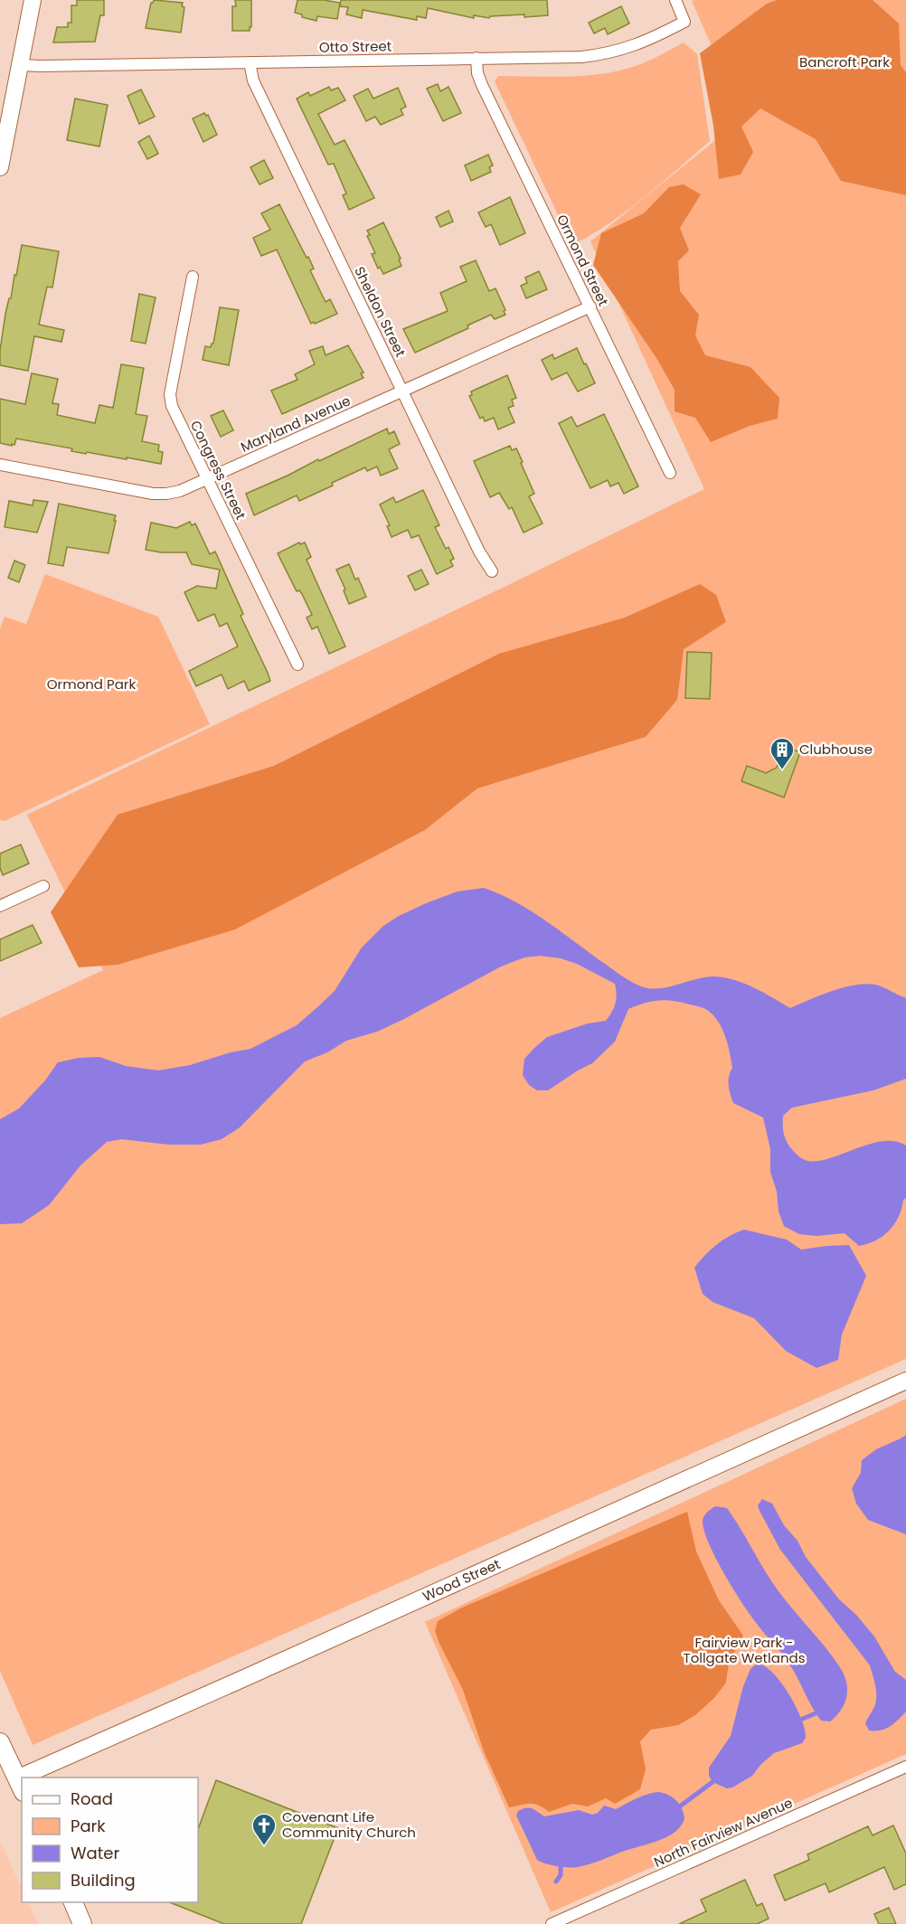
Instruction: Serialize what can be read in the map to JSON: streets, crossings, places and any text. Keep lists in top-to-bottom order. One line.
{"streets":{"street":["Otto Street","Ormond Street","Sheldon Street","Maryland Avenue","Congress Street","Wood Street","North Fairview Avenue"]},"crossings":[["Otto Street","Ormond Street"],["Otto Street","Sheldon Street"],["Ormond Street","Maryland Avenue"],["Sheldon Street","Maryland Avenue"],["Maryland Avenue","Congress Street"]],"parks":["Bancroft Park","Ormond Park","Fairview Park - Tollgate Wetlands"],"places":{"building":["Clubhouse"],"church":["Covenant Life Community Church"]},"legend":["Road","Park","Water","Building"]}
